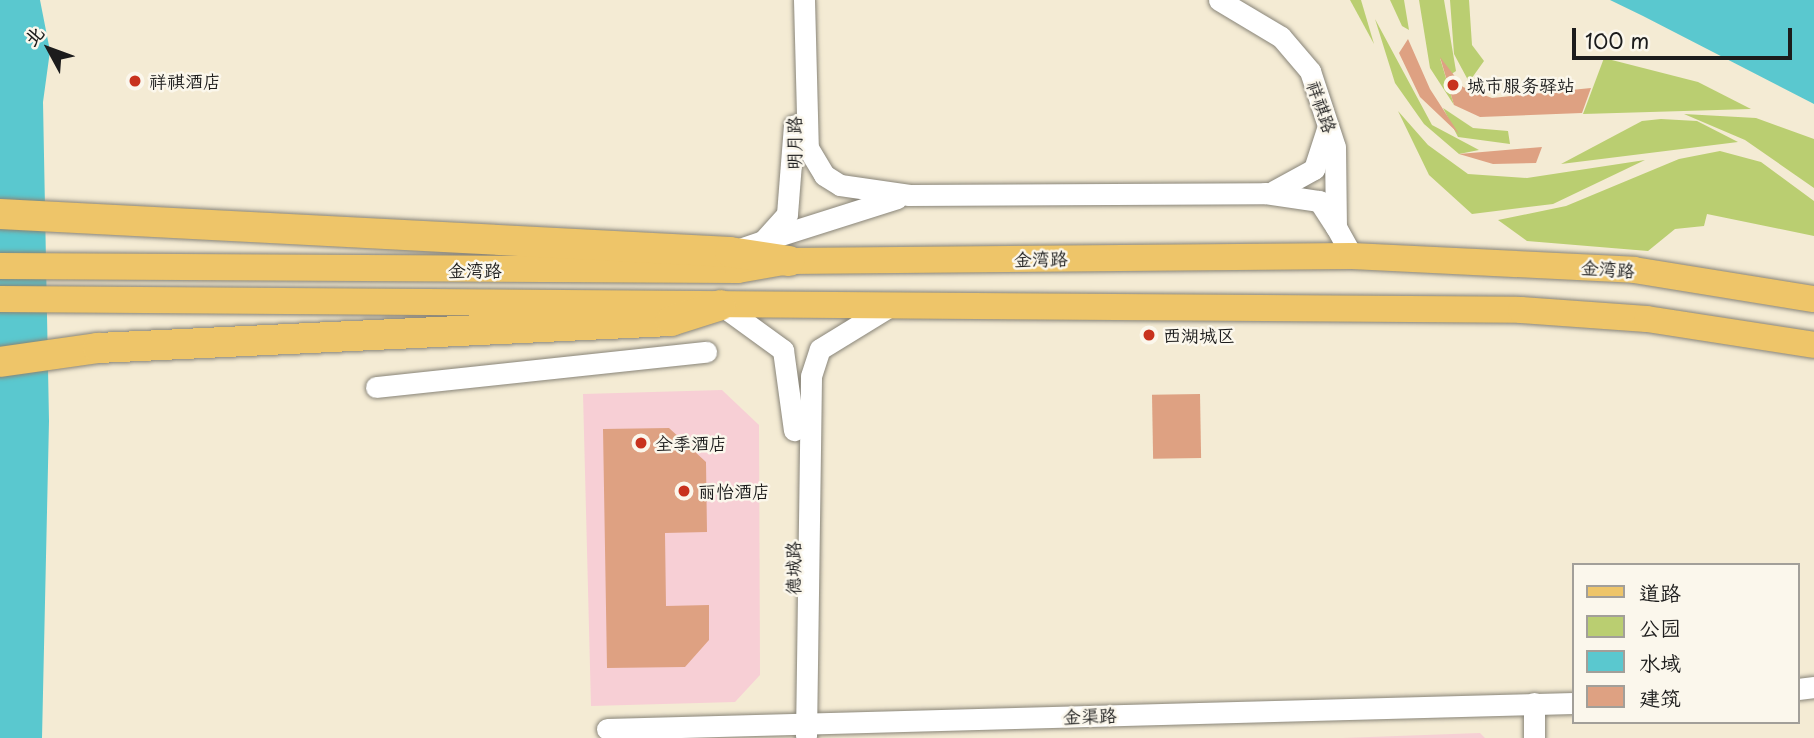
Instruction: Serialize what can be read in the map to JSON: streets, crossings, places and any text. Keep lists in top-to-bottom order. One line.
{"streets":{"main road":["金湾路"],"street":["祥祺路","明月路","德城路","金渠路"]},"crossings":[["祥祺路","金湾路"],["德城路","金渠路"]],"places":["祥祺酒店","城市服务驿站","西湖城区","全季酒店","丽怡酒店"],"legend":["道路","公园","水域","建筑"],"scale_bar":"100 m","north":"top left"}
